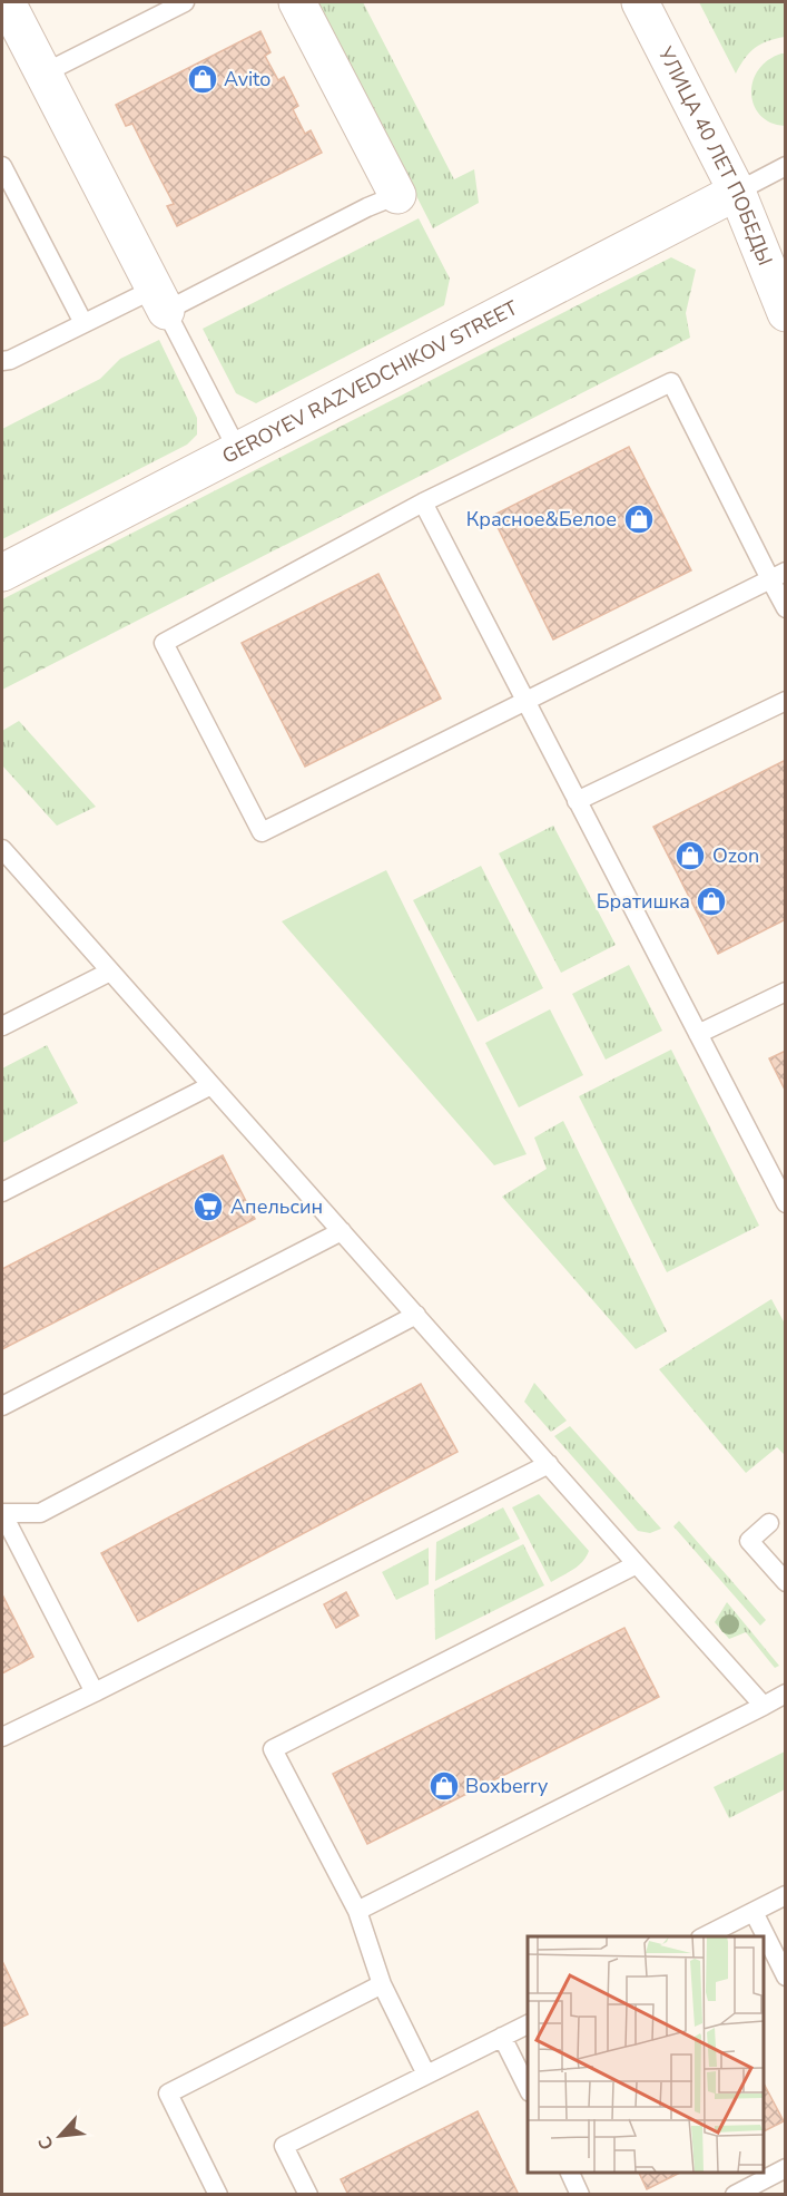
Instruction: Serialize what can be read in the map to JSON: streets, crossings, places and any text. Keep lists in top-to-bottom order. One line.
{"streets":{"street":["УЛИЦА 40 ЛЕТ ПОБЕДЫ","GEROYEV RAZVEDCHIKOV STREET"]},"crossings":[["УЛИЦА 40 ЛЕТ ПОБЕДЫ","GEROYEV RAZVEDCHIKOV STREET"]],"places":{"shop":["Avito","Красное&Белое","Ozon","Братишка","Boxberry"],"supermarket":["Апельсин"]},"north":"bottom left"}
